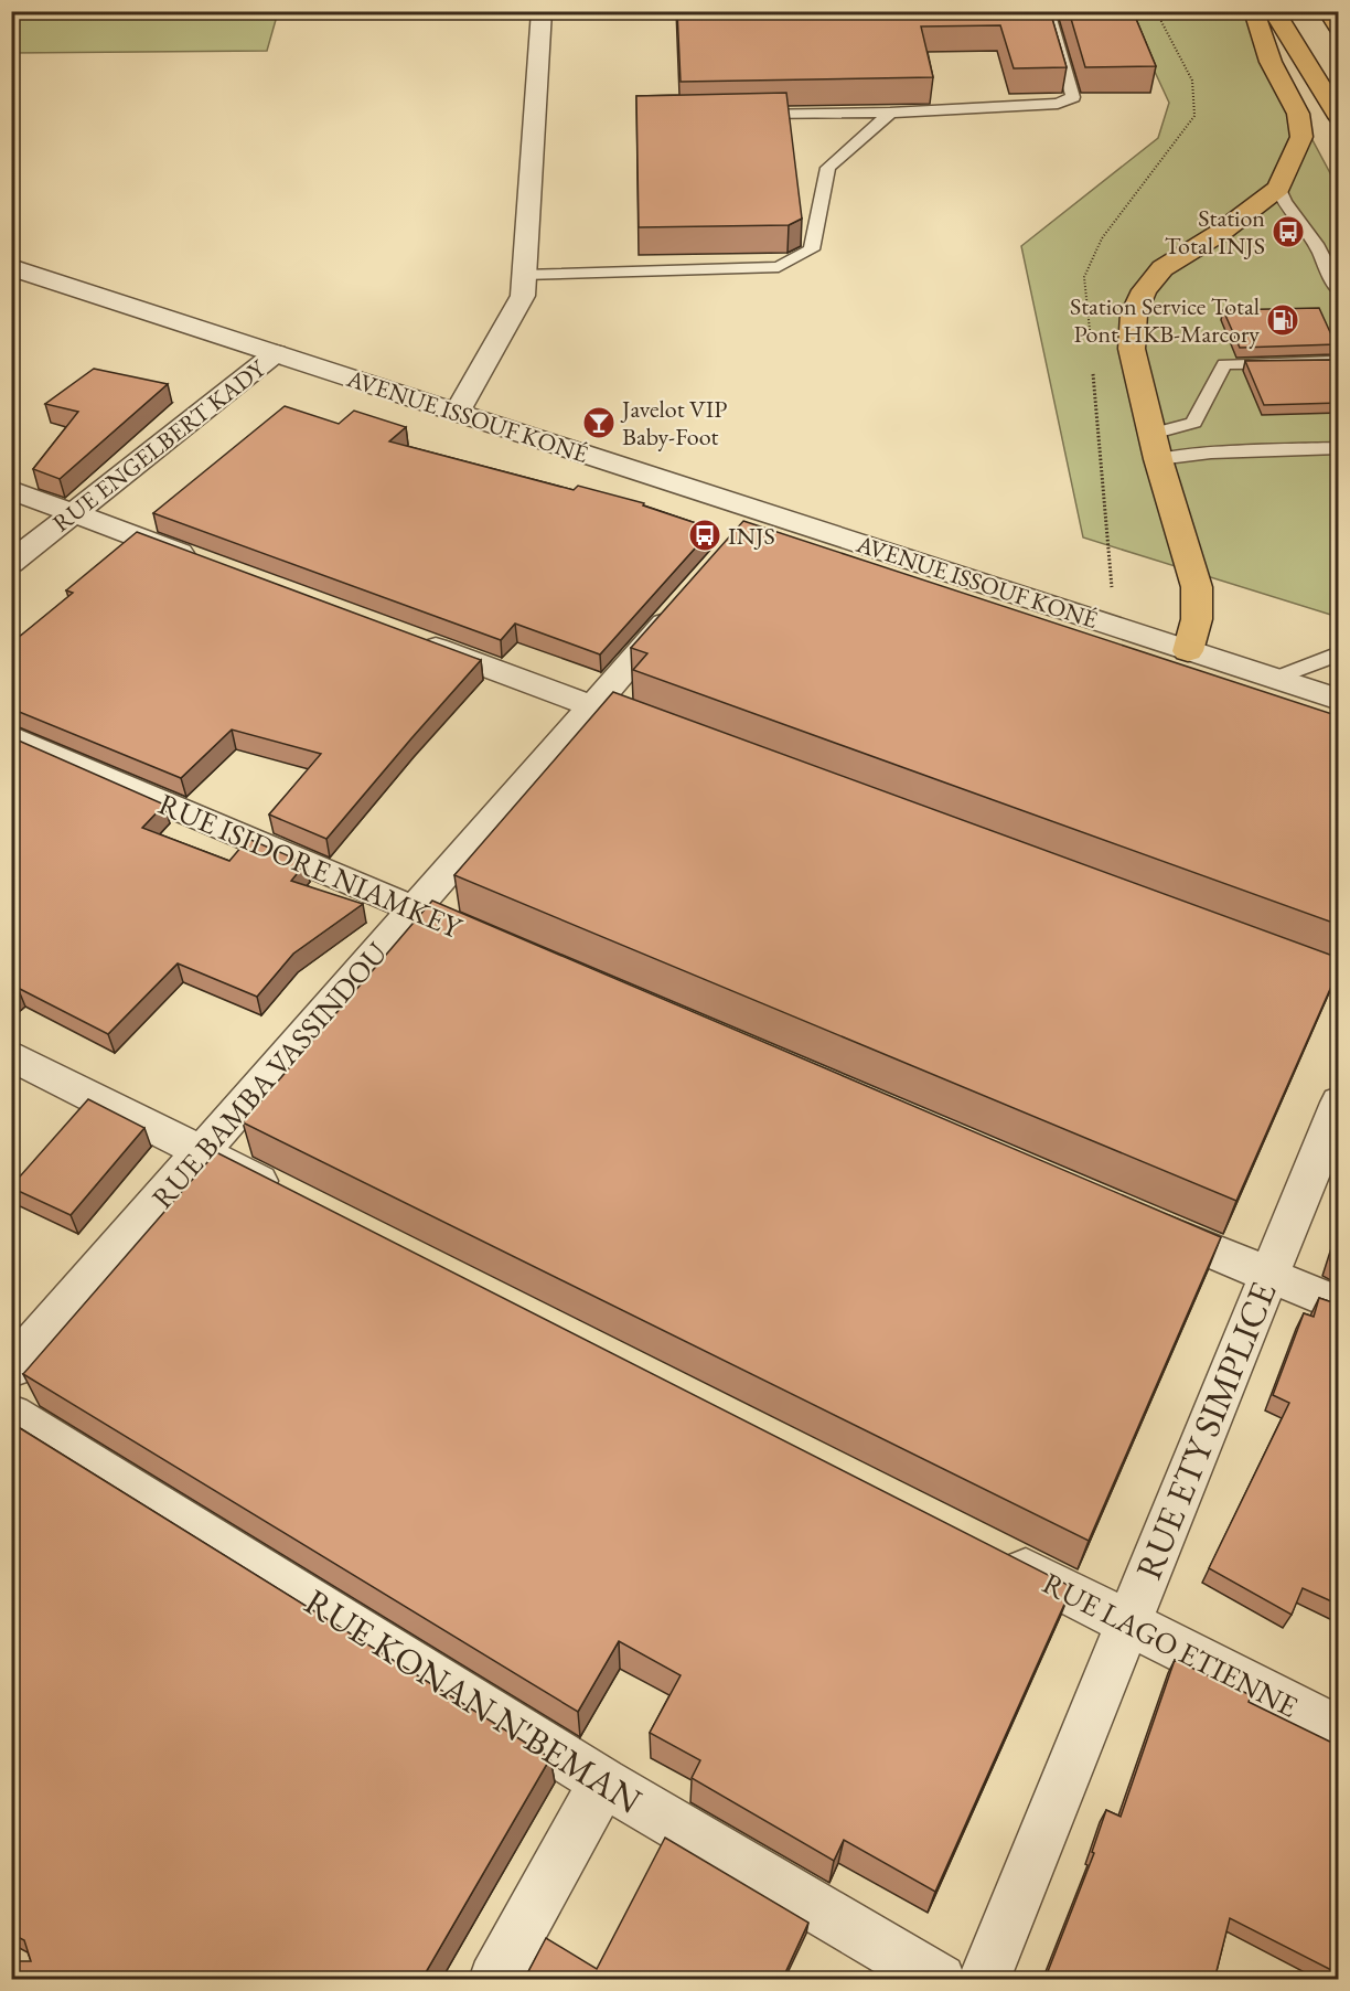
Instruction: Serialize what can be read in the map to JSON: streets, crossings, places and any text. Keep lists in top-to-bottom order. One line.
{"streets":{"street":["AVENUE ISSOUF KONÉ","RUE ENGELBERT KADY","RUE ISIDORE NIAMKEY","RUE BAMBA VASSINDOU","RUE ETY SIMPLICE","RUE LAGO ETIENNE","RUE KONAN N'BEMAN"]},"crossings":[["AVENUE ISSOUF KONÉ","RUE ENGELBERT KADY"],["RUE ISIDORE NIAMKEY","RUE BAMBA VASSINDOU"],["RUE ETY SIMPLICE","RUE LAGO ETIENNE"]],"places":{"bus stop":["Station Total INJS","INJS"],"fuel station":["Station Service Total Pont HKB-Marcory"],"bar":["Javelot VIP Baby-Foot"]}}
